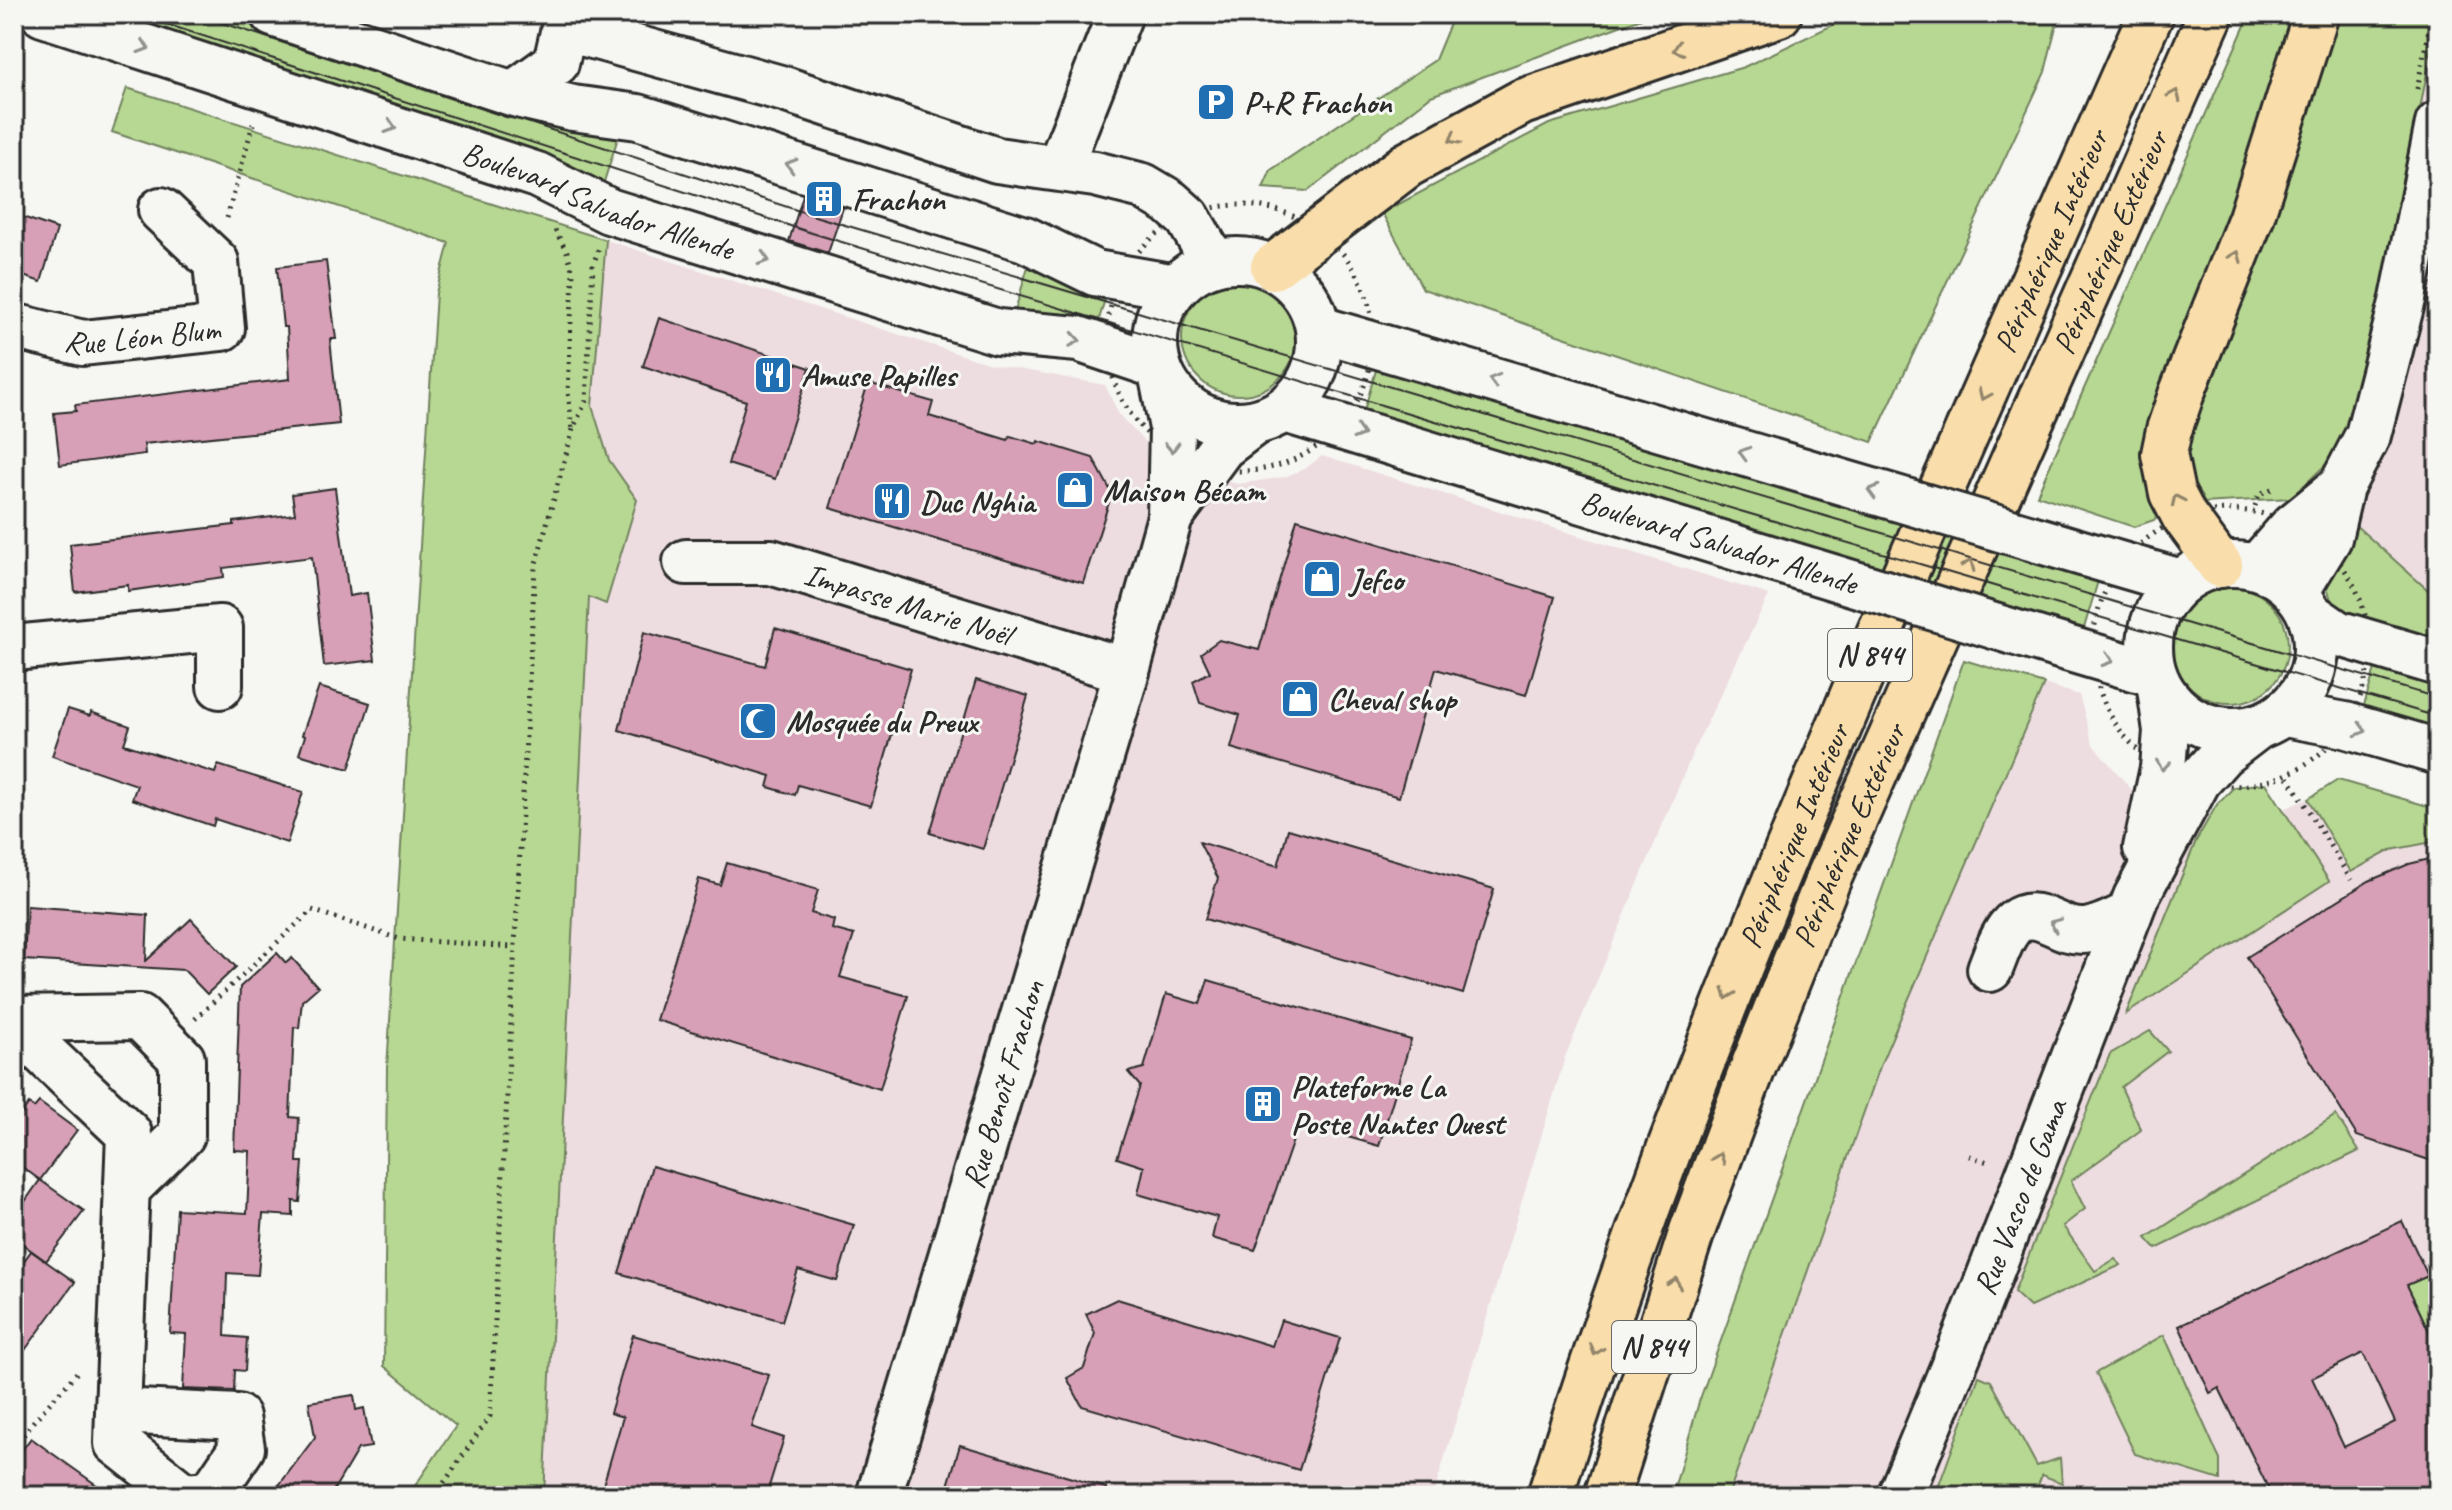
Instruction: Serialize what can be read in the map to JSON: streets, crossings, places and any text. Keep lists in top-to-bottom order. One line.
{"streets":{"highway":["Périphérique Intérieur","Périphérique Extérieur","N 844"],"street":["Boulevard Salvador Allende","Rue Léon Blum","Impasse Marie Noël","Rue Benoît Frachon","Rue Vasco de Gama"]},"crossings":[["Boulevard Salvador Allende","Rue Vasco de Gama"],["Impasse Marie Noël","Rue Benoît Frachon"]],"places":{"parking":["P+R Frachon"],"building":["Frachon","Plateforme La Poste Nantes Ouest"],"restaurant":["Amuse Papilles","Duc Nghia"],"shop":["Maison Bécam","Jefco","Cheval shop"],"mosque":["Mosquée du Preux"]}}
